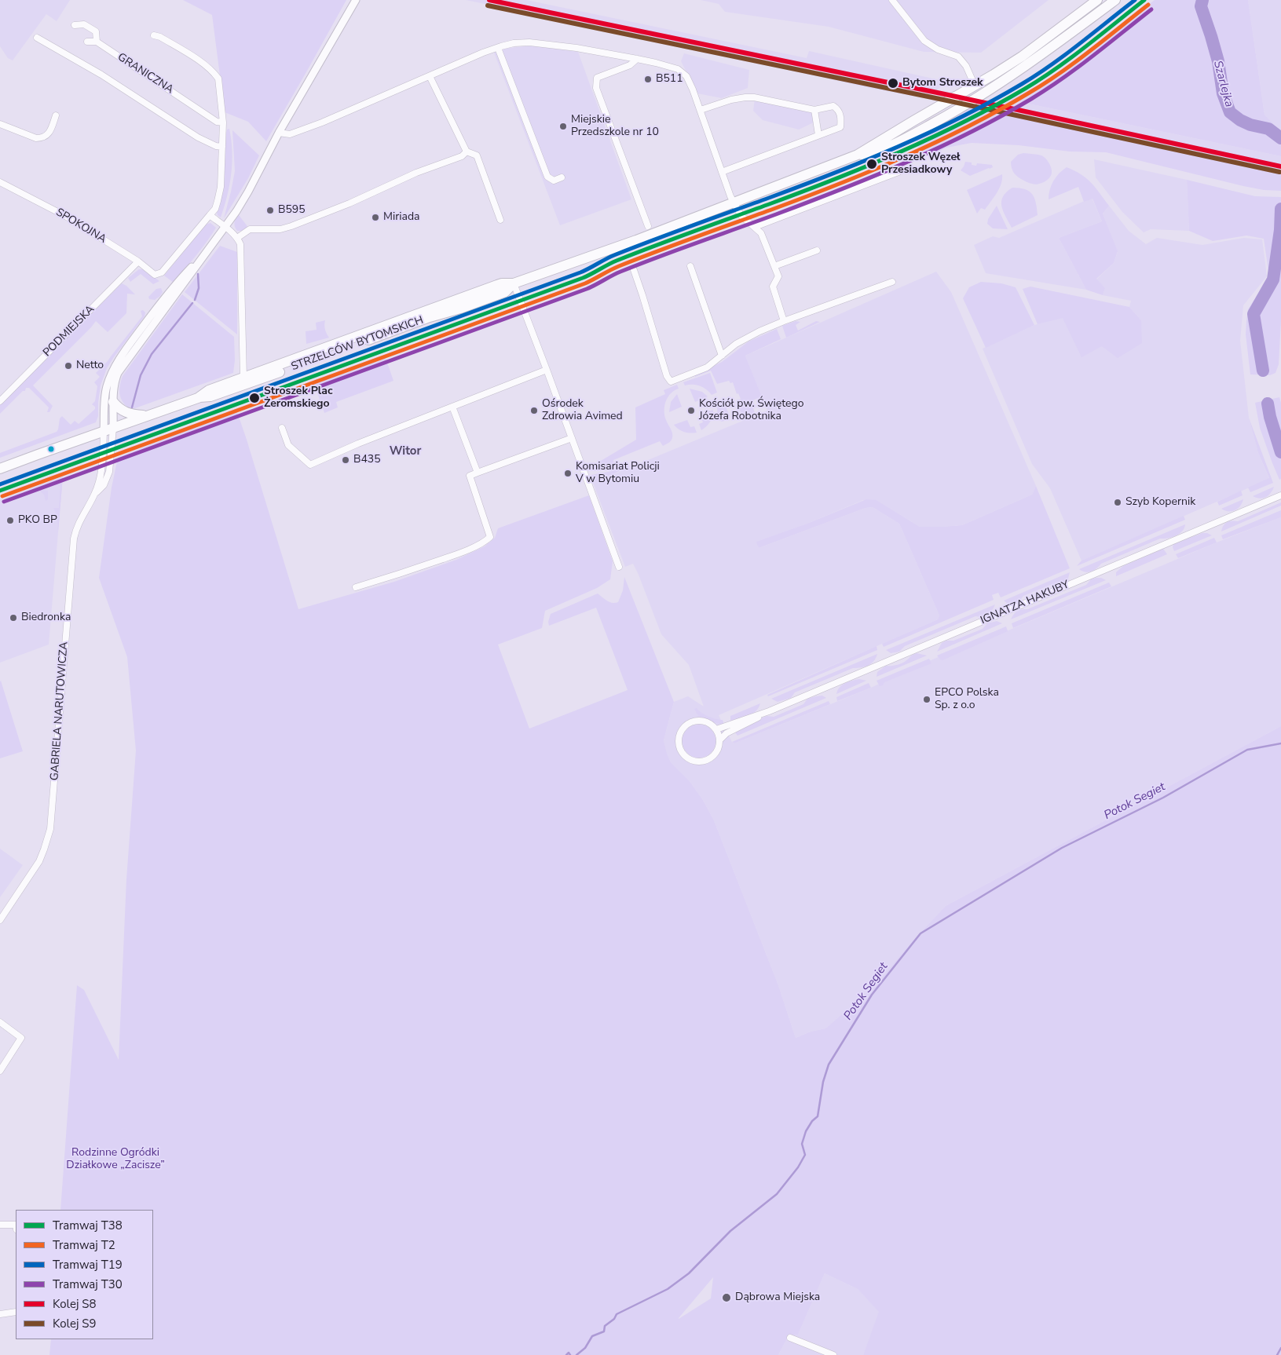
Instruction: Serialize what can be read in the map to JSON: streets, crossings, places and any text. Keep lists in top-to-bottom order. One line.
{"streets":{"highway":["STRZELCÓW BYTOMSKICH"],"street":["GRANICZNA","SPOKOJNA","PODMIEJSKA","IGNATZA HAKUBY","GABRIELA NARUTOWICZA"]},"crossings":[["SPOKOJNA","PODMIEJSKA"],["STRZELCÓW BYTOMSKICH","GABRIELA NARUTOWICZA"]],"districts":["Witor"],"water":["Szarlejka","Potok Segiet"],"parks":["Rodzinne Ogródki Działkowe „Zacisze”"],"places":["B511","Bytom Stroszek","Miejskie Przedszkole nr 10","Stroszek Węzeł Przesiadkowy","B595","Miriada","Netto","Stroszek Plac Żeromskiego","Ośrodek Zdrowia Avimed","Kościół pw. Świętego Józefa Robotnika","B435","Komisariat Policji V w Bytomiu","Szyb Kopernik","PKO BP","Biedronka","EPCO Polska Sp. z o.o","Dąbrowa Miejska"],"lines":["tram line T38","tram line T19","rail line S8","tram line T2","rail line S9","tram line T30"],"legend":["Tramwaj T38","Tramwaj T2","Tramwaj T19","Tramwaj T30","Kolej S8","Kolej S9"]}
